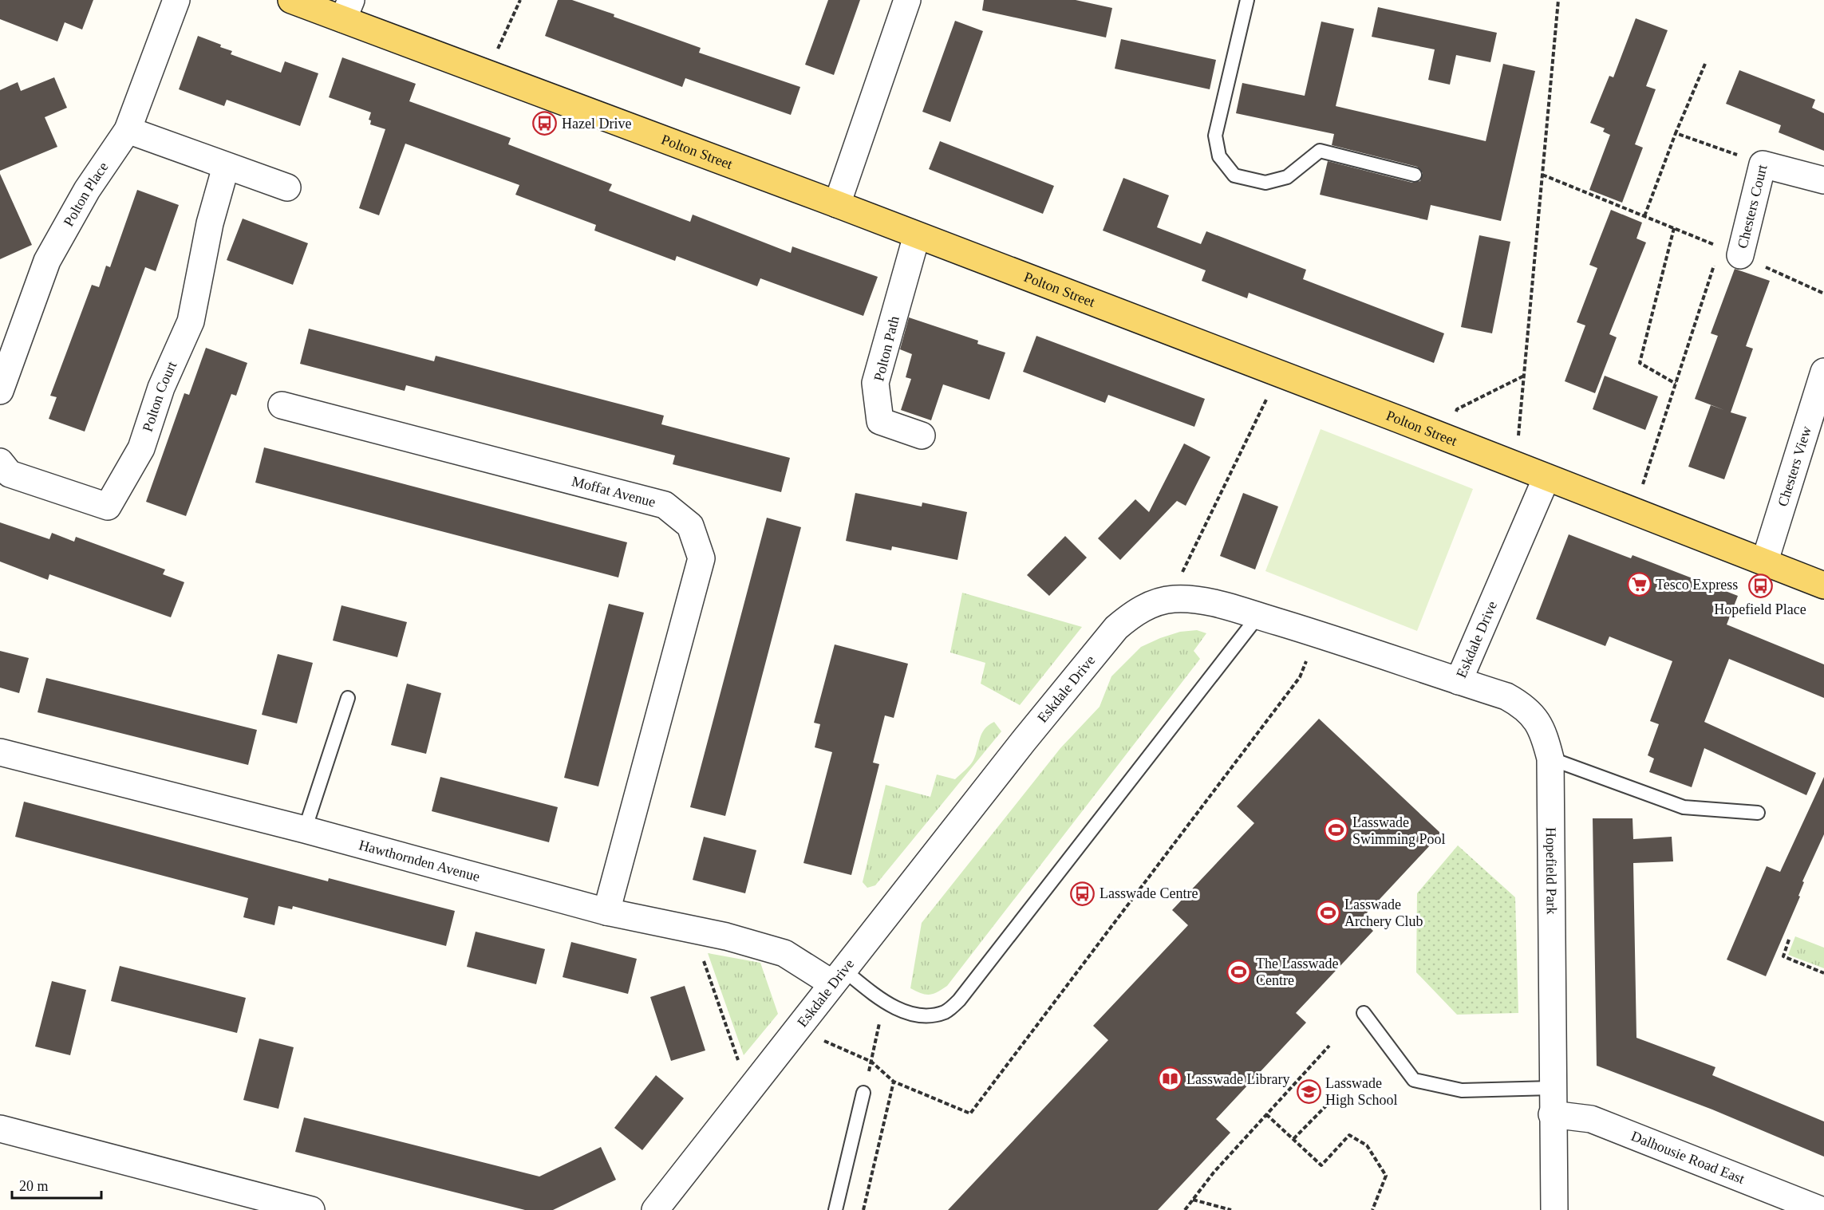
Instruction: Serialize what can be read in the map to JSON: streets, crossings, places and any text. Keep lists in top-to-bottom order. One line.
{"streets":{"main road":["Polton Street"],"street":["Polton Place","Chesters Court","Polton Path","Polton Court","Chesters View","Moffat Avenue","Eskdale Drive","Hawthornden Avenue","Hopefield Park","Dalhousie Road East"]},"crossings":[["Polton Street","Polton Path"],["Polton Street","Chesters View"],["Polton Street","Eskdale Drive"],["Moffat Avenue","Hawthornden Avenue"],["Eskdale Drive","Hawthornden Avenue"],["Eskdale Drive","Hopefield Park"],["Hopefield Park","Dalhousie Road East"]],"places":{"bus stop":["Hazel Drive","Hopefield Place","Lasswade Centre"],"supermarket":["Tesco Express"],"sports":["Lasswade Swimming Pool","Lasswade Archery Club","The Lasswade Centre"],"library":["Lasswade Library"],"school or university":["Lasswade High School"]},"scale_bar":"20 m"}
